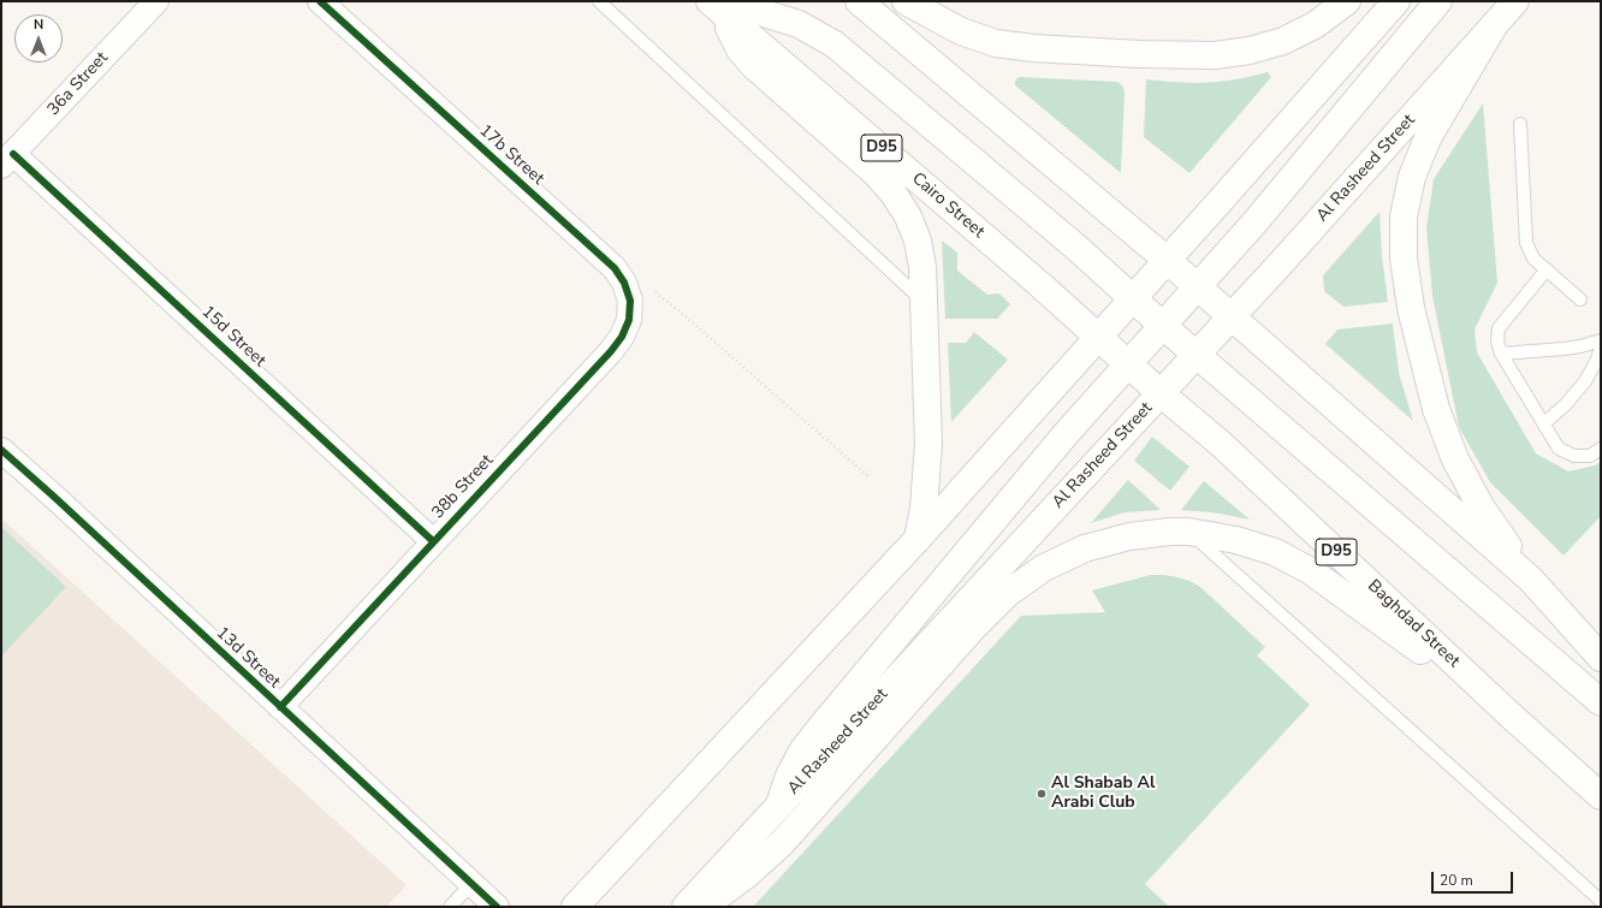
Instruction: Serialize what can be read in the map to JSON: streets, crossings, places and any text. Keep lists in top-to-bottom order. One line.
{"streets":{"main road":["D95","Al Rasheed Street","Cairo Street","Baghdad Street"],"street":["36a Street","17b Street","15d Street","38b Street","13d Street"]},"crossings":[["36a Street","15d Street"],["17b Street","38b Street"],["Al Rasheed Street","Baghdad Street"],["Cairo Street","Baghdad Street"],["15d Street","38b Street"],["38b Street","13d Street"]],"places":["Al Shabab Al Arabi Club"],"scale_bar":"20 m","north":"top"}
